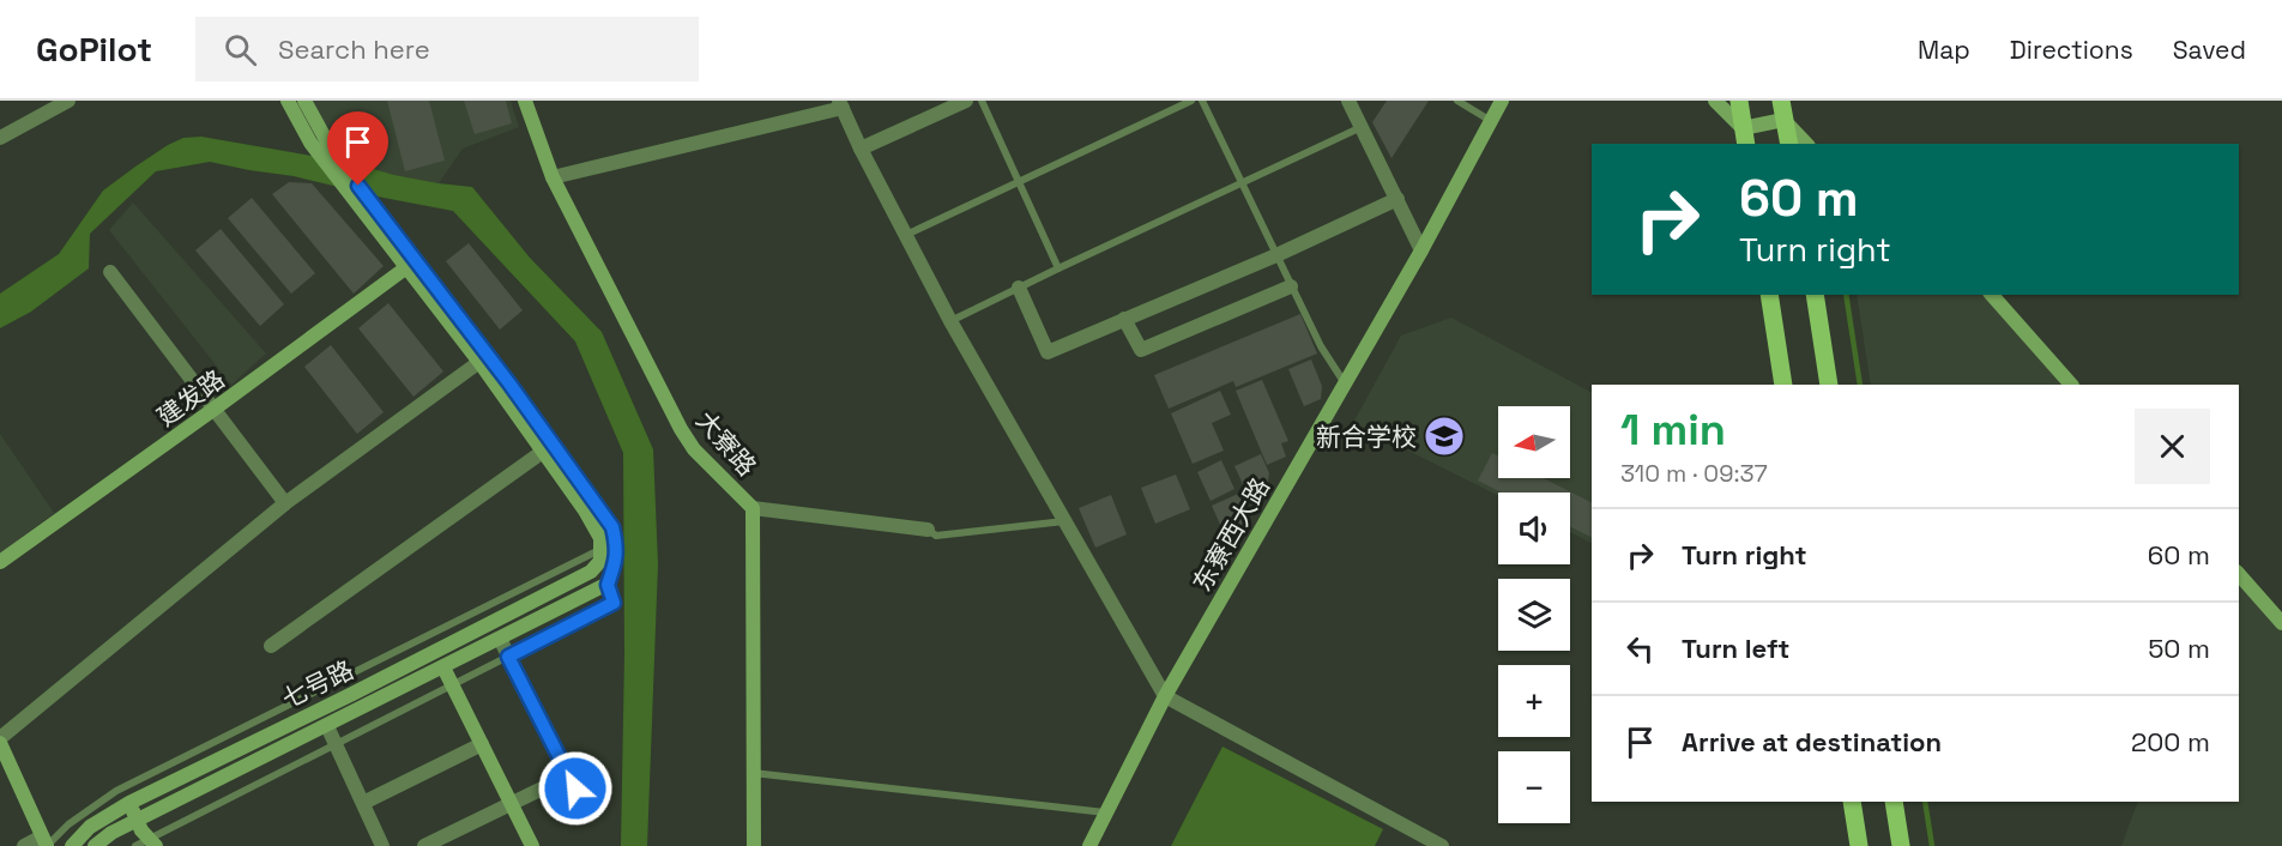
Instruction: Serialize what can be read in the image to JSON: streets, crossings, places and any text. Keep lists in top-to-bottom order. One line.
{"streets":{"main road":["建发路","大寮路","东寮西大路","七号路"]},"places":{"school or university":["新合学校"]},"north":"left","page":{"header":"GoPilot","search":"Search here","nav":["Map","Directions","Saved"],"turn":["60 m","Turn right"],"heading":["1 min","310 m · 09:37"],"map_buttons":["+","−"],"list":[{"name":"Turn right","value":"60 m"},{"name":"Turn left","value":"50 m"},{"name":"Arrive at destination","value":"200 m"}]}}
